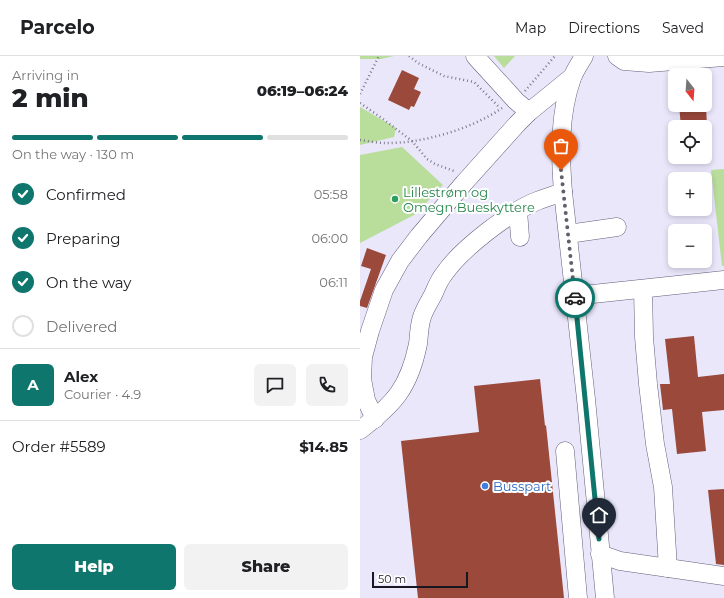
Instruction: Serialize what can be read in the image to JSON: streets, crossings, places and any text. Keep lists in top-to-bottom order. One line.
{"places":["Lillestrøm og Omegn Bueskyttere","Busspart"],"scale_bar":"50 m","north":"bottom","page":{"header":"Parcelo","nav":["Map","Directions","Saved"],"heading":["2 min","Arriving in","06:19–06:24"],"panel":["Alex","Courier · 4.9","Order #5589","$14.85"],"map_buttons":["+","−"],"bar":"On the way · 130 m","list":[["Confirmed","05:58"],["Preparing","06:00"],["On the way","06:11"],"Delivered"],"round":"A","buttons":["Help","Share"],"scale":"50 m"}}
